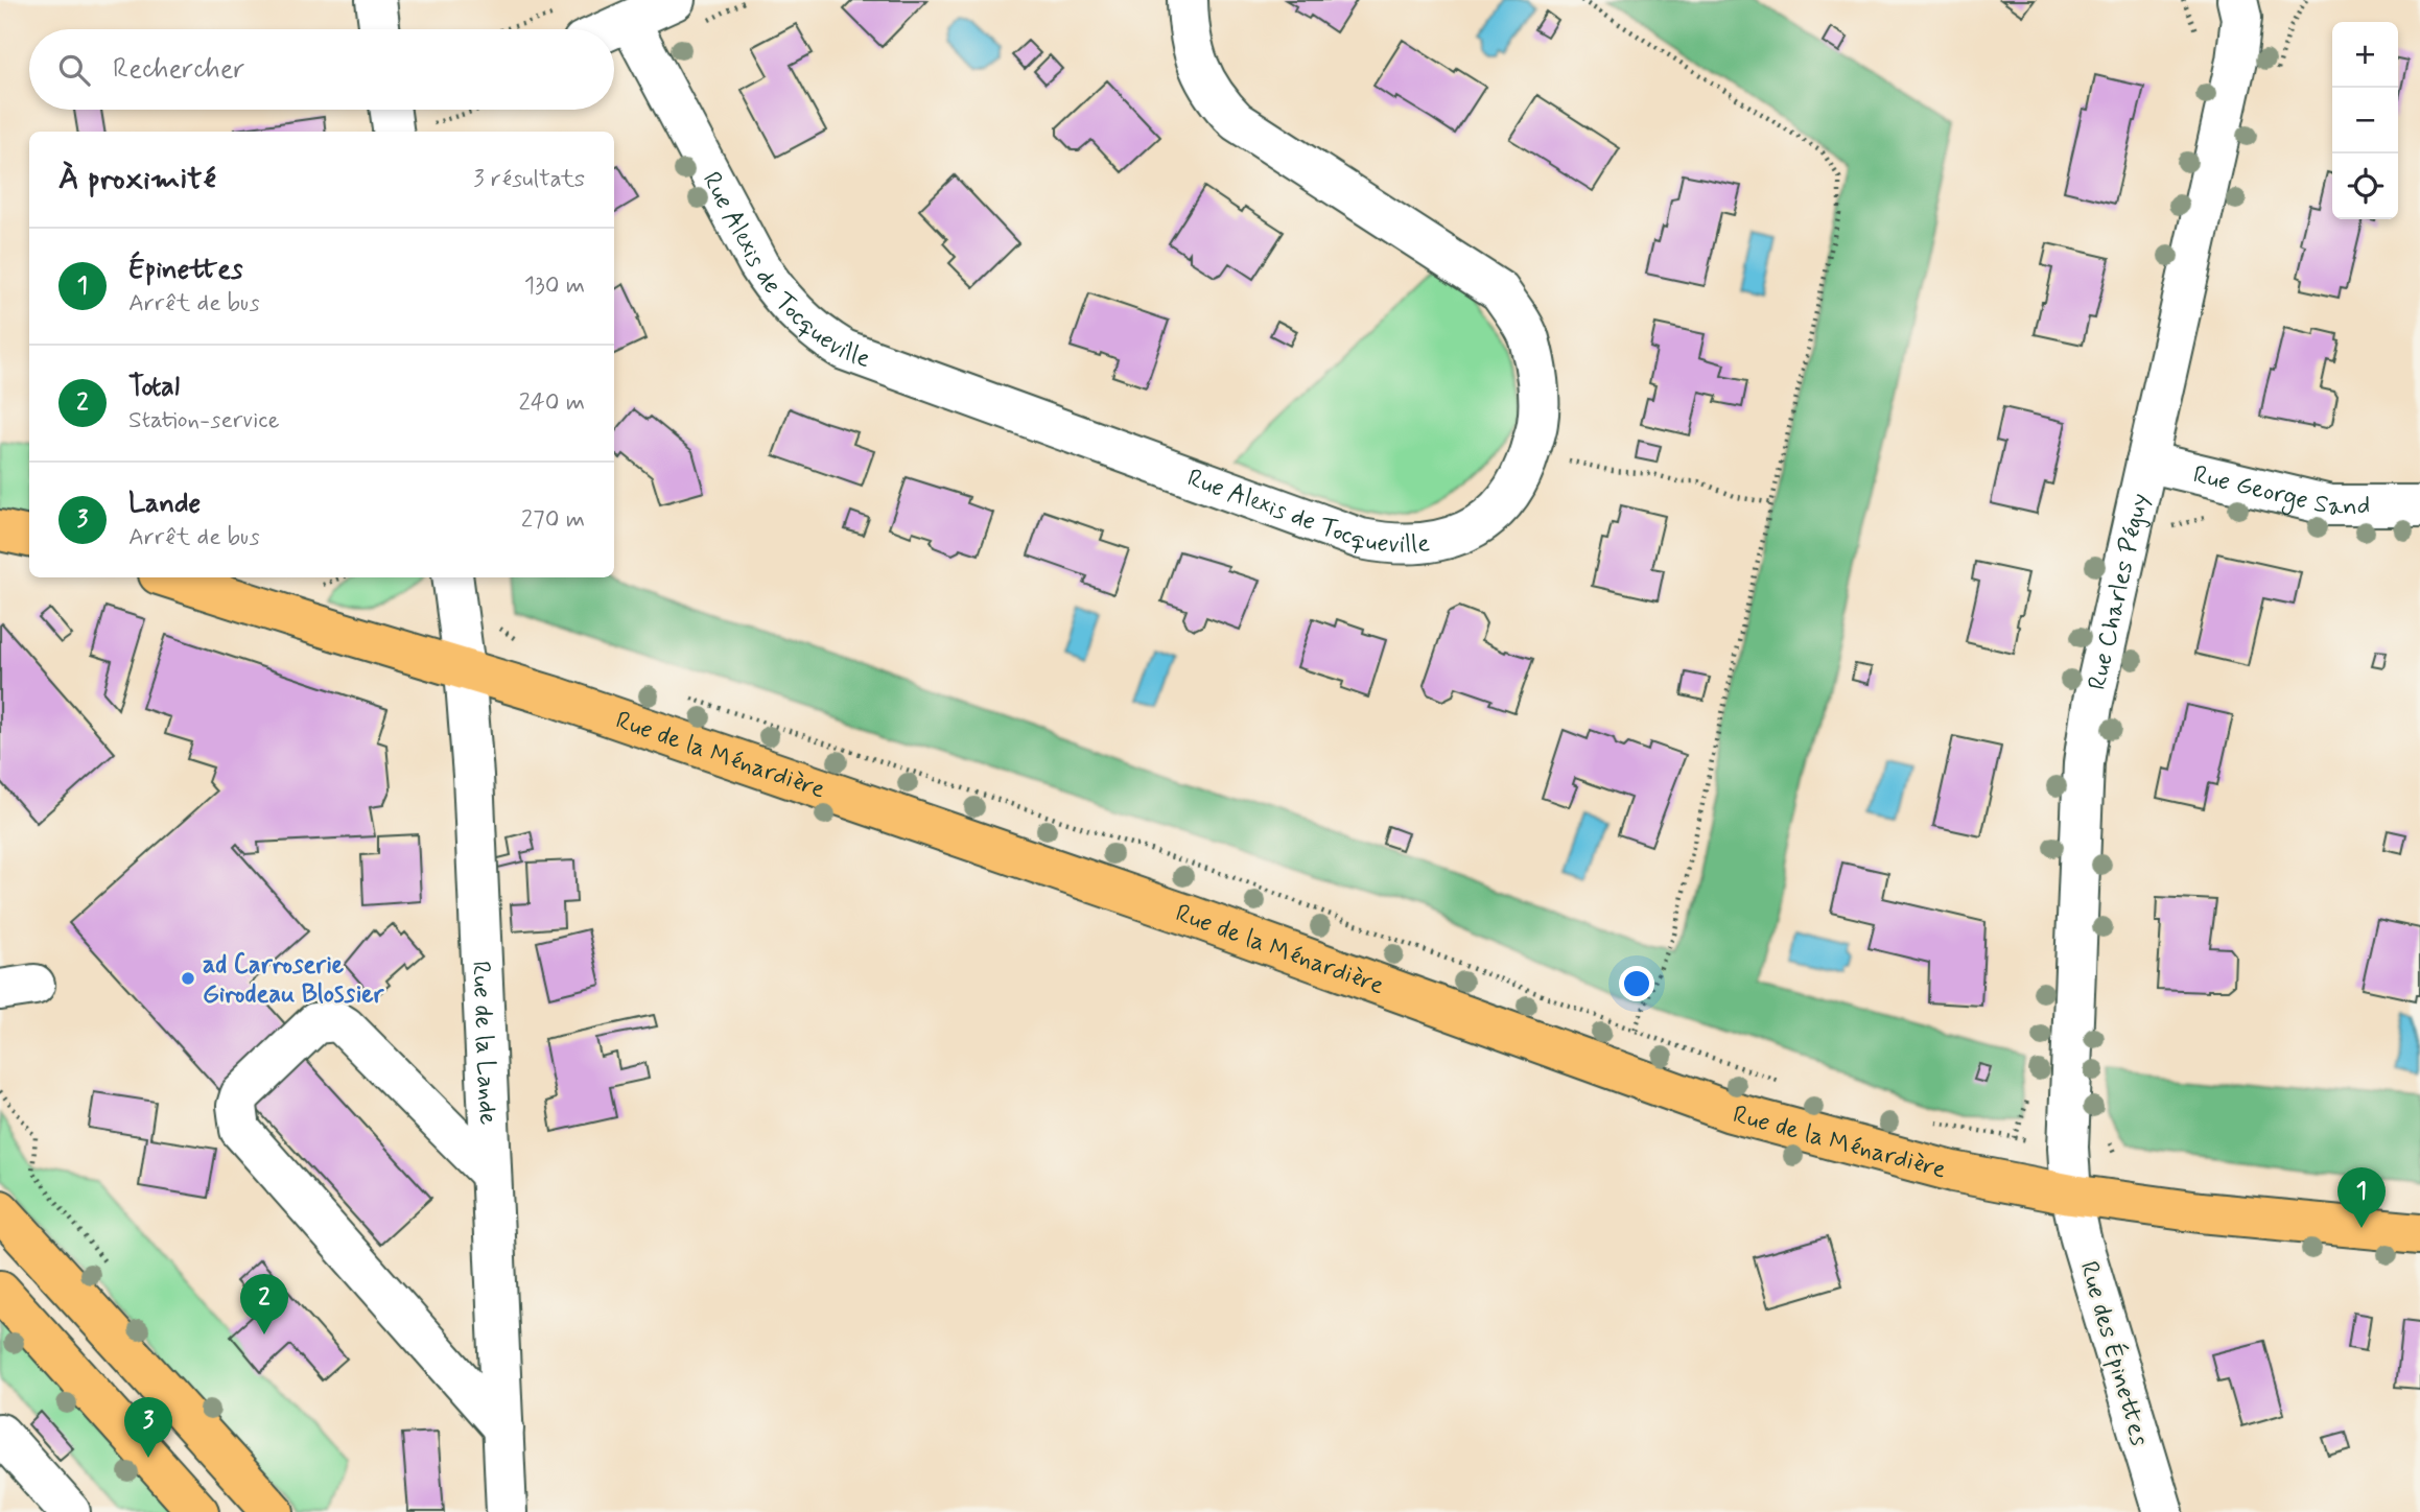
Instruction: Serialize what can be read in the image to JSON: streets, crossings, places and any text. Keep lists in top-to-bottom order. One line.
{"streets":{"main road":["Rue de la Ménardière"],"street":["Rue Alexis de Tocqueville","Rue George Sand","Rue Charles Péguy","Rue de la Lande","Rue des Épinettes"]},"crossings":[["Rue George Sand","Rue Charles Péguy"],["Rue Charles Péguy","Rue de la Ménardière"],["Rue Charles Péguy","Rue des Épinettes"],["Rue de la Ménardière","Rue de la Lande"],["Rue de la Ménardière","Rue des Épinettes"]],"places":["ad Carroserie Girodeau Blossier"],"page":{"map_buttons":["+","−"],"search":"Rechercher","heading":["À proximité","3 résultats"],"list":[{"mark":"1","name":"Épinettes","note":"Arrêt de bus","value":"130 m"},{"mark":"2","name":"Total","note":"Station-service","value":"240 m"},{"mark":"3","name":"Lande","note":"Arrêt de bus","value":"270 m"}],"pins":["1","2","3"]}}
